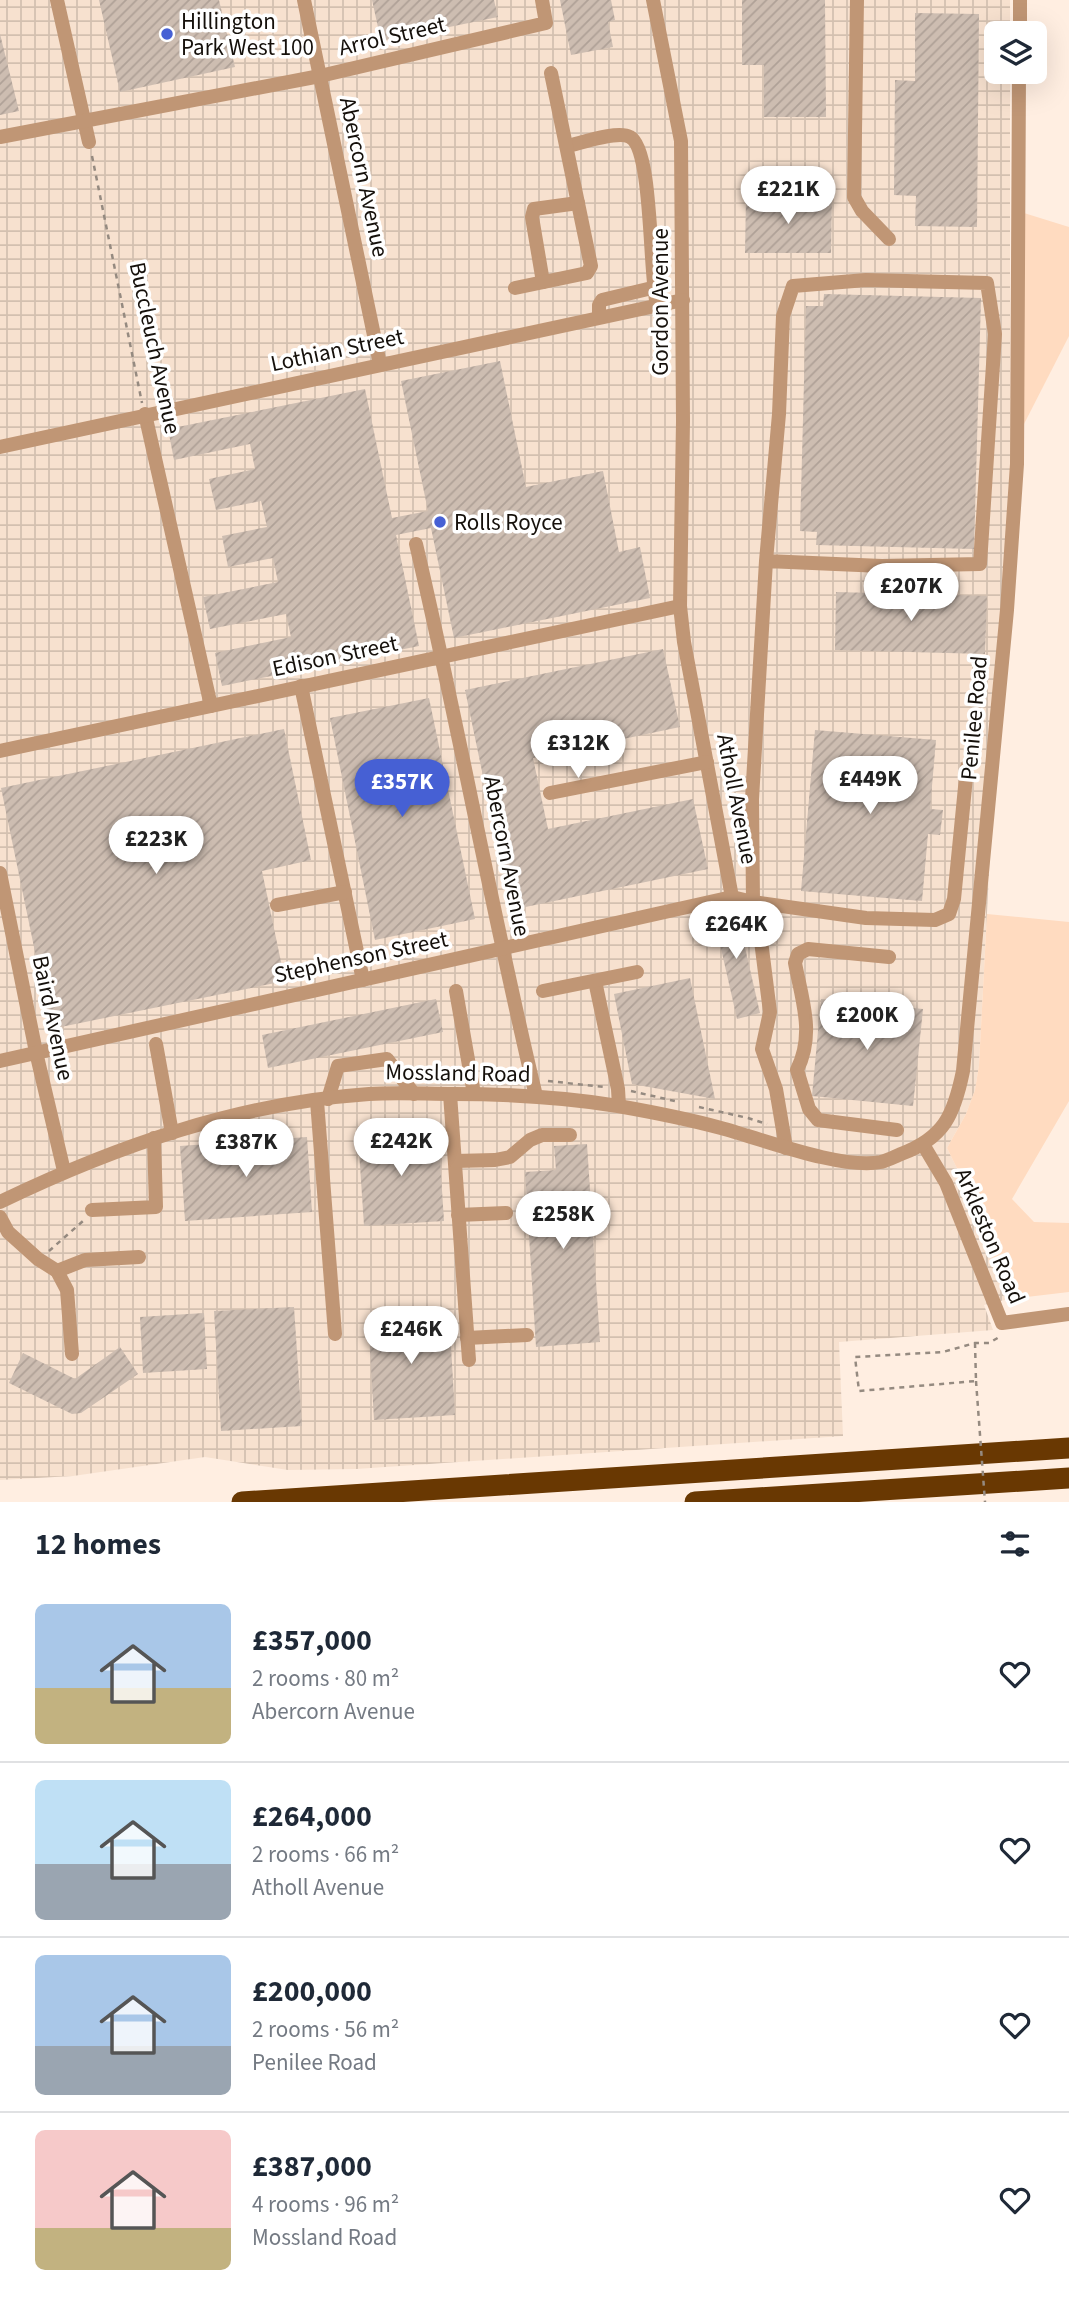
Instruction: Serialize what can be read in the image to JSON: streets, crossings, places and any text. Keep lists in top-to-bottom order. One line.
{"streets":{"street":["Arrol Street","Abercorn Avenue","Gordon Avenue","Buccleuch Avenue","Lothian Street","Edison Street","Penilee Road","Atholl Avenue","Stephenson Street","Baird Avenue","Mossland Road","Arkleston Road"]},"crossings":[["Arrol Street","Abercorn Avenue"],["Abercorn Avenue","Lothian Street"],["Abercorn Avenue","Edison Street"],["Abercorn Avenue","Stephenson Street"],["Abercorn Avenue","Mossland Road"],["Gordon Avenue","Lothian Street"],["Gordon Avenue","Edison Street"],["Gordon Avenue","Atholl Avenue"],["Buccleuch Avenue","Lothian Street"],["Buccleuch Avenue","Edison Street"],["Edison Street","Atholl Avenue"],["Penilee Road","Mossland Road"],["Penilee Road","Arkleston Road"],["Atholl Avenue","Stephenson Street"],["Stephenson Street","Baird Avenue"],["Baird Avenue","Mossland Road"],["Mossland Road","Arkleston Road"]],"places":["Hillington Park West 100","Rolls Royce"],"page":{"price":["£221K","£207K","£312K","£449K","£357K","£223K","£264K","£200K","£242K","£387K","£258K","£246K"],"heading":"12 homes","list":[{"name":"£357,000","note":"2 rooms · 80 m² · Abercorn Avenue"},{"name":"£264,000","note":"2 rooms · 66 m² · Atholl Avenue"},{"name":"£200,000","note":"2 rooms · 56 m² · Penilee Road"},{"name":"£387,000","note":"4 rooms · 96 m² · Mossland Road"}]}}
